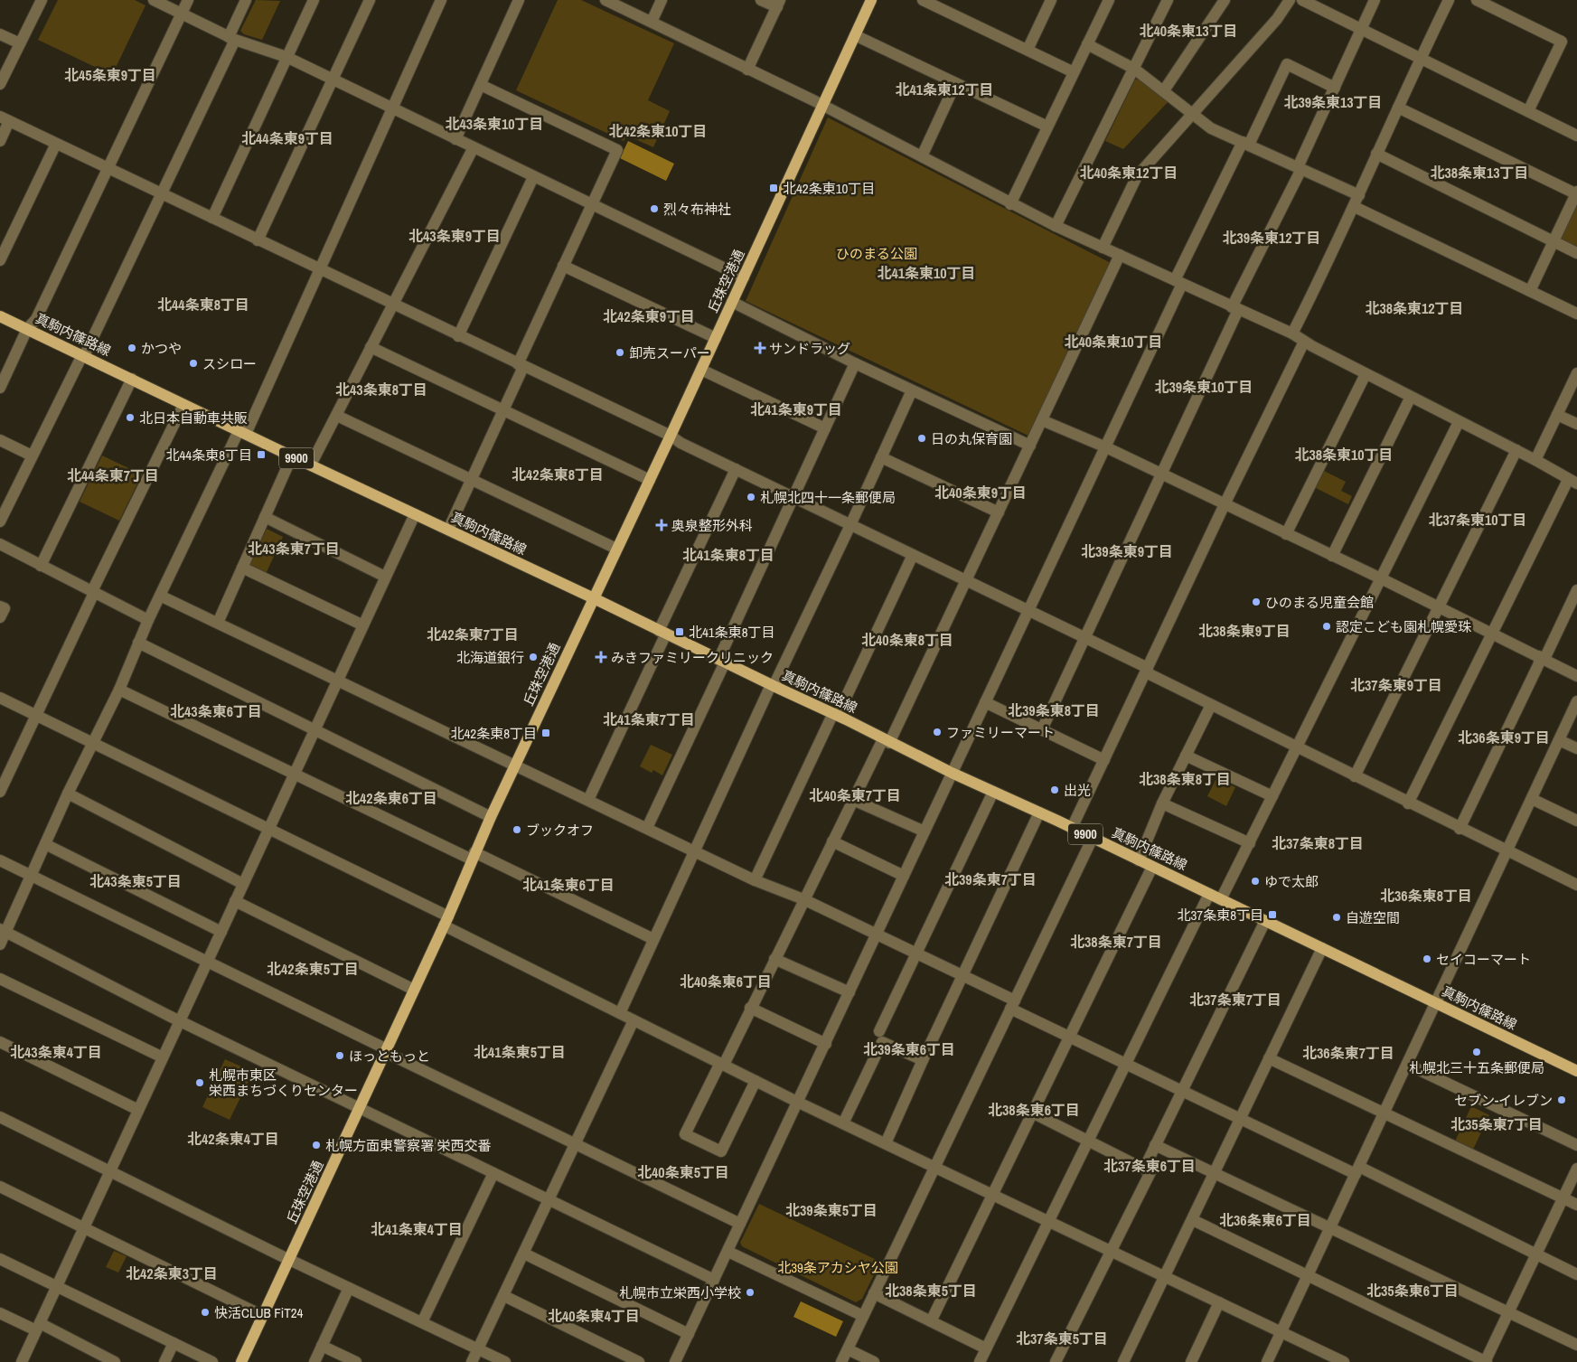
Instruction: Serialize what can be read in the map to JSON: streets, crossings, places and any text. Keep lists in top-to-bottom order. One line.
{"streets":{"main road":["丘珠空港通","真駒内篠路線","9900"]},"crossings":[["丘珠空港通","真駒内篠路線"]],"districts":["北40条東13丁目","北45条東9丁目","北41条東12丁目","北39条東13丁目","北43条東10丁目","北42条東10丁目","北44条東9丁目","北40条東12丁目","北38条東13丁目","北43条東9丁目","北39条東12丁目","北41条東10丁目","北44条東8丁目","北38条東12丁目","北42条東9丁目","北40条東10丁目","北39条東10丁目","北43条東8丁目","北41条東9丁目","北38条東10丁目","北42条東8丁目","北44条東7丁目","北40条東9丁目","北37条東10丁目","北43条東7丁目","北39条東9丁目","北41条東8丁目","北38条東9丁目","北42条東7丁目","北40条東8丁目","北37条東9丁目","北39条東8丁目","北43条東6丁目","北41条東7丁目","北36条東9丁目","北38条東8丁目","北40条東7丁目","北42条東6丁目","北37条東8丁目","北39条東7丁目","北43条東5丁目","北41条東6丁目","北36条東8丁目","北38条東7丁目","北42条東5丁目","北40条東6丁目","北37条東7丁目","北39条東6丁目","北43条東4丁目","北41条東5丁目","北36条東7丁目","北38条東6丁目","北35条東7丁目","北42条東4丁目","北37条東6丁目","北40条東5丁目","北39条東5丁目","北36条東6丁目","北41条東4丁目","北42条東3丁目","北38条東5丁目","北35条東6丁目","北40条東4丁目","北37条東5丁目"],"parks":["ひのまる公園","北39条アカシヤ公園"],"places":{"transit":["北42条東10丁目","北44条東8丁目","北41条東8丁目","北42条東8丁目","北37条東8丁目"],"other":["烈々布神社","かつや","卸売スーパー","スシロー","北日本自動車共販","日の丸保育園","札幌北四十一条郵便局","ひのまる児童会館","認定こども園札幌愛珠","北海道銀行","ファミリーマート","出光","ブックオフ","ゆで太郎","自遊空間","セイコーマート","札幌北三十五条郵便局","ほっともっと","札幌市東区 栄西まちづくりセンター","セブン-イレブン","札幌方面東警察署 栄西交番","札幌市立栄西小学校","快活CLUB FiT24"],"health":["サンドラッグ","奥泉整形外科","みきファミリークリニック"]}}
